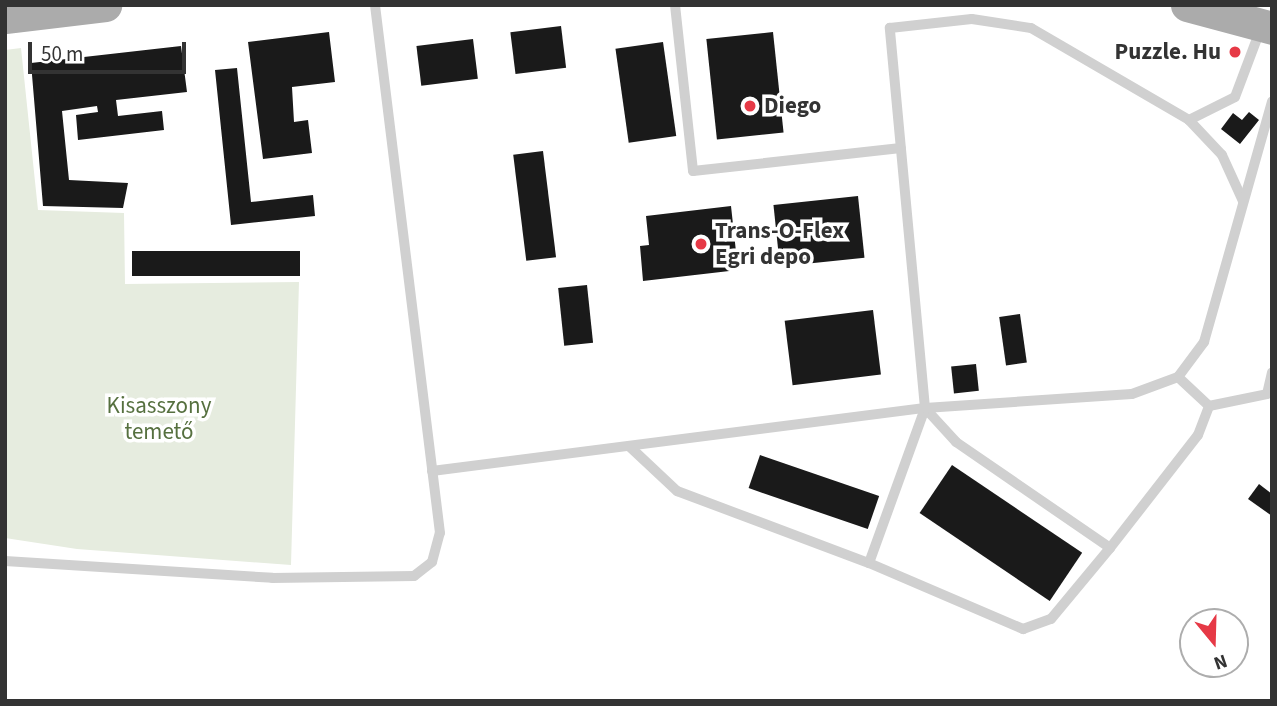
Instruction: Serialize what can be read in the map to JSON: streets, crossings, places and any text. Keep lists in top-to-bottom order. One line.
{"parks":["Kisasszony temető"],"places":["Puzzle. Hu","Diego","Trans-O-Flex Egri depo"],"scale_bar":"50 m","north":"bottom"}
